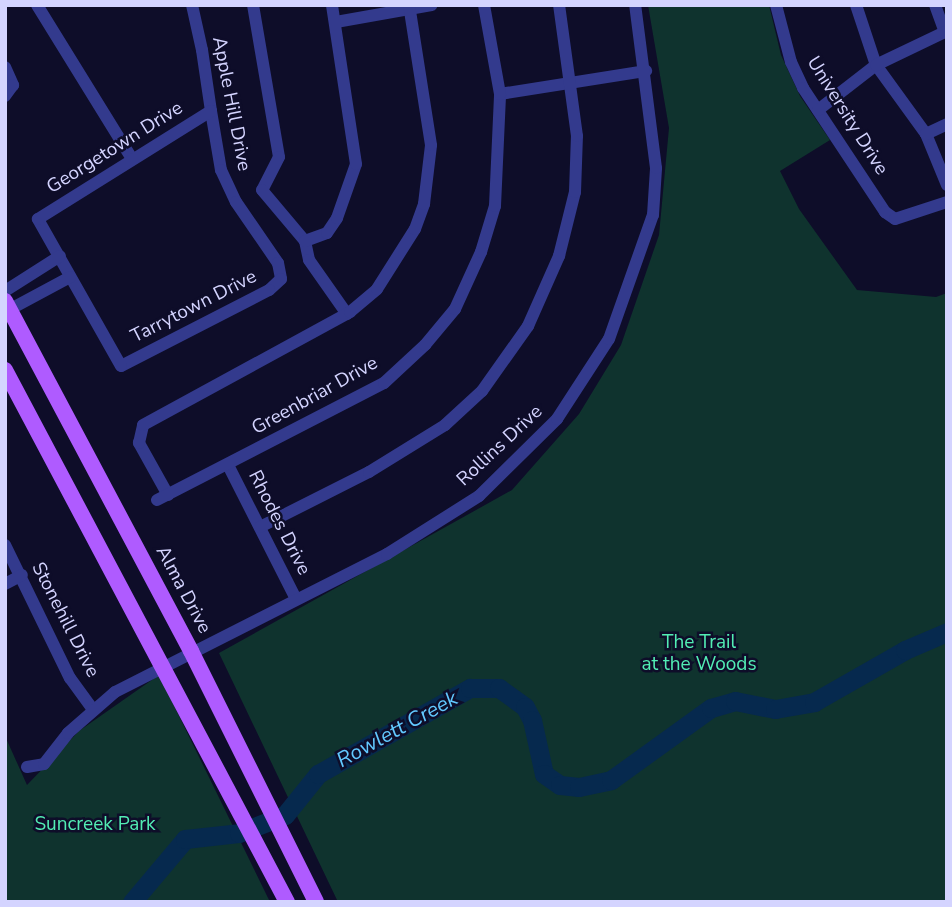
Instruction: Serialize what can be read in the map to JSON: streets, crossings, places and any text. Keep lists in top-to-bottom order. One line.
{"streets":{"main road":["Alma Drive"],"street":["Apple Hill Drive","University Drive","Georgetown Drive","Tarrytown Drive","Greenbriar Drive","Rollins Drive","Rhodes Drive","Stonehill Drive"]},"crossings":[["Apple Hill Drive","Georgetown Drive"],["Apple Hill Drive","Tarrytown Drive"],["Greenbriar Drive","Rhodes Drive"],["Rollins Drive","Rhodes Drive"],["Rollins Drive","Alma Drive"],["Rollins Drive","Stonehill Drive"]],"water":["Rowlett Creek"],"parks":["The Trail at the Woods","Suncreek Park"]}
